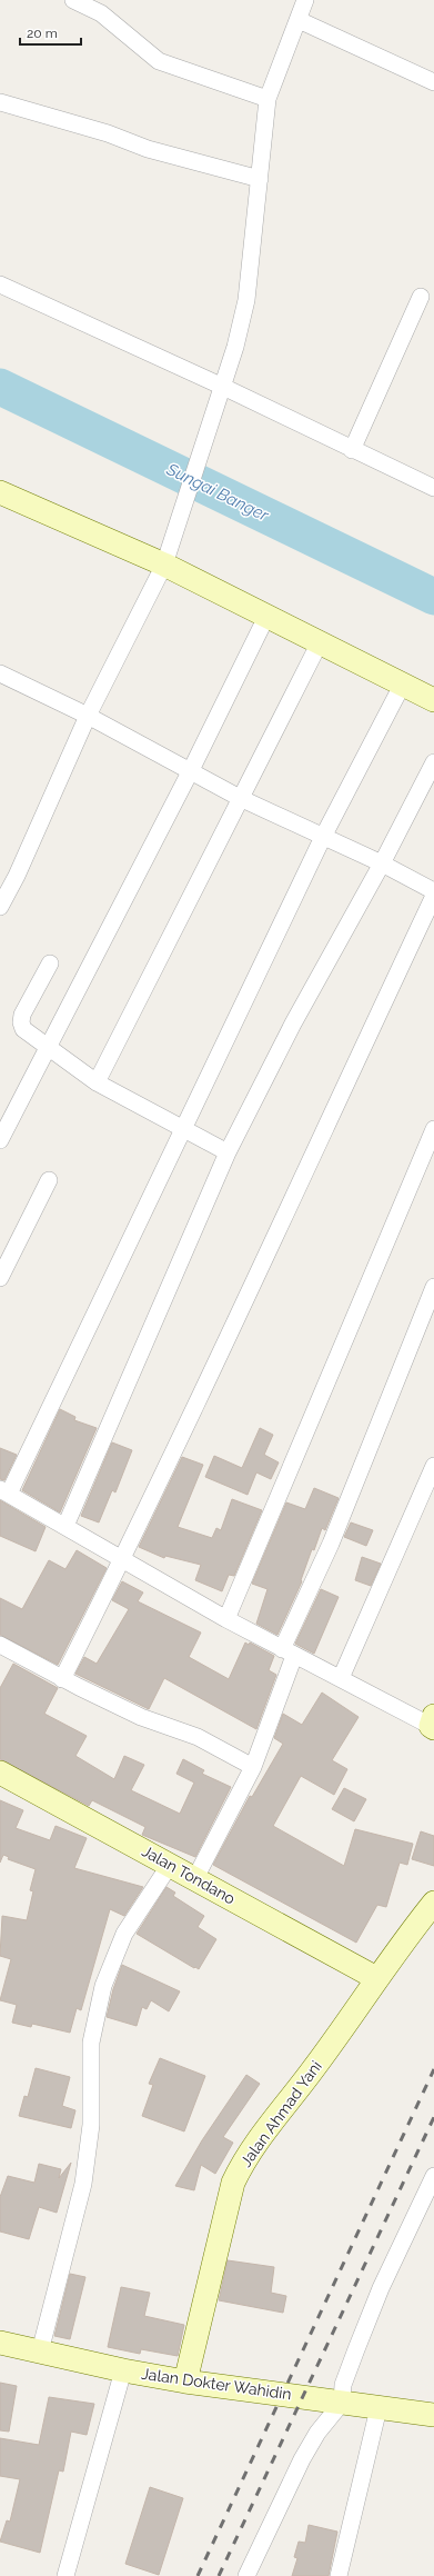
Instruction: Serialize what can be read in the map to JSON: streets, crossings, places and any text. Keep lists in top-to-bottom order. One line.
{"streets":{"street":["Jalan Tondano","Jalan Ahmad Yani","Jalan Dokter Wahidin"]},"crossings":[["Jalan Tondano","Jalan Ahmad Yani"],["Jalan Ahmad Yani","Jalan Dokter Wahidin"]],"water":["Sungai Banger"],"scale_bar":"20 m"}
